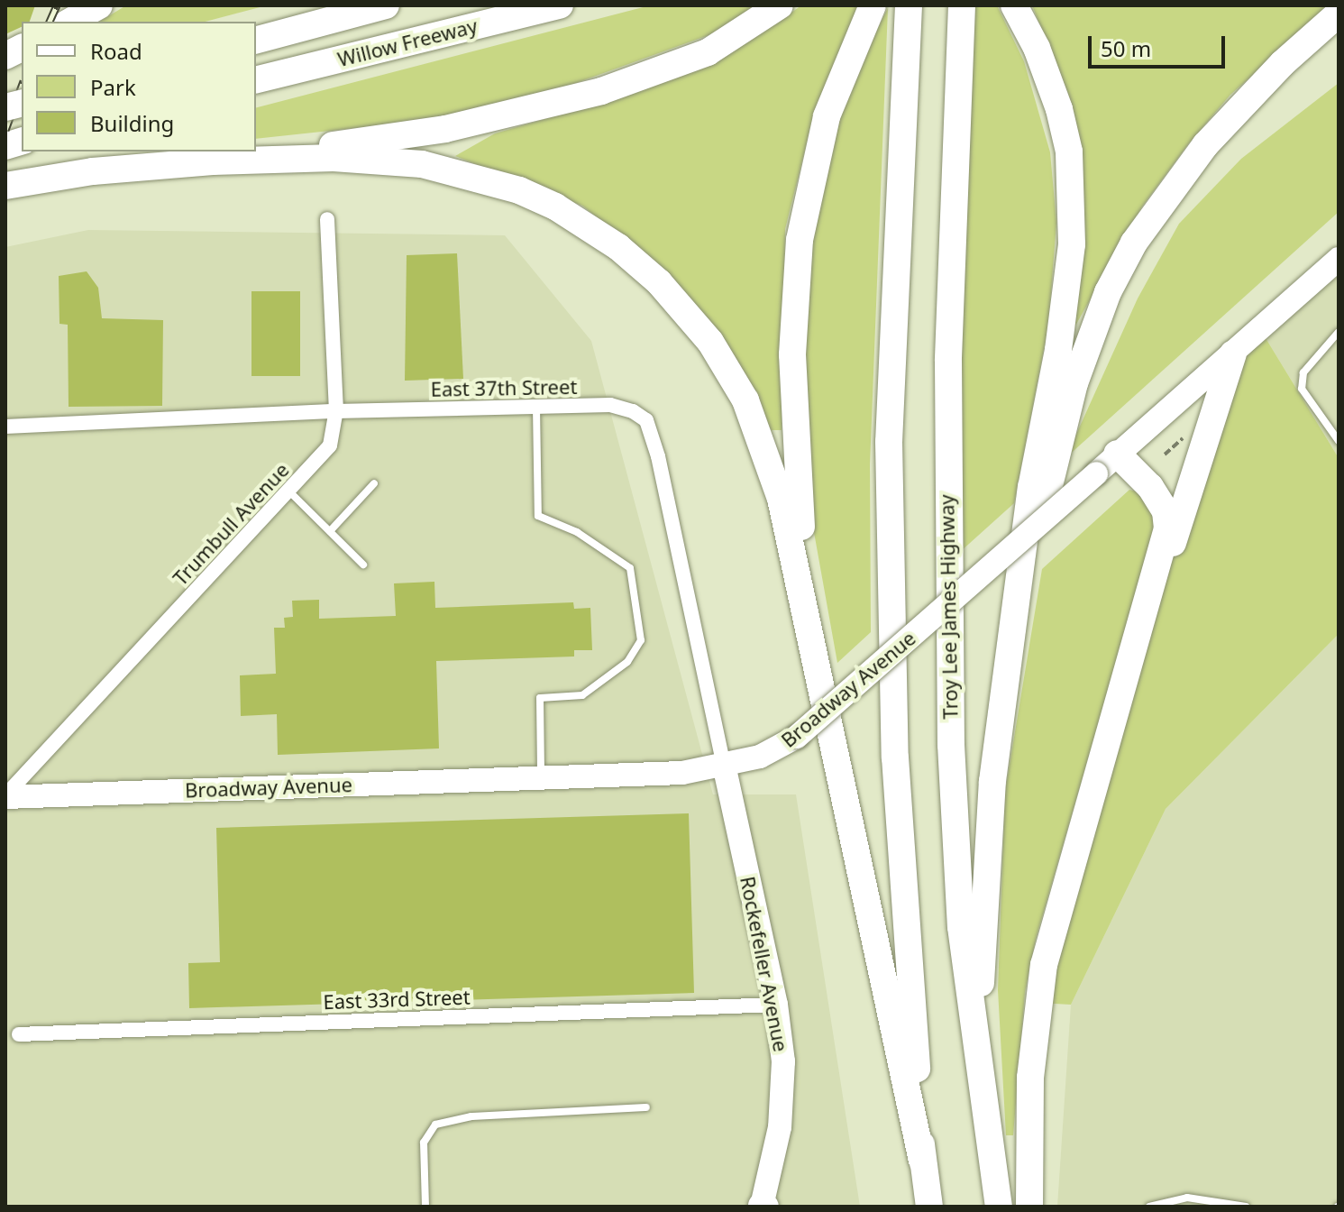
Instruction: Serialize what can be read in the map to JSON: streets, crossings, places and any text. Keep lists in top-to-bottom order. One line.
{"streets":{"highway":["Willow Freeway","Troy Lee James Highway"],"main road":["Broadway Avenue","Rockefeller Avenue"],"street":["East 37th Street","Trumbull Avenue","East 33rd Street"]},"crossings":[["East 37th Street","Trumbull Avenue"],["East 37th Street","Broadway Avenue"],["East 37th Street","Rockefeller Avenue"],["Trumbull Avenue","Broadway Avenue"],["Broadway Avenue","Rockefeller Avenue"],["Rockefeller Avenue","East 33rd Street"]],"legend":["Road","Park","Building"],"scale_bar":"50 m"}
